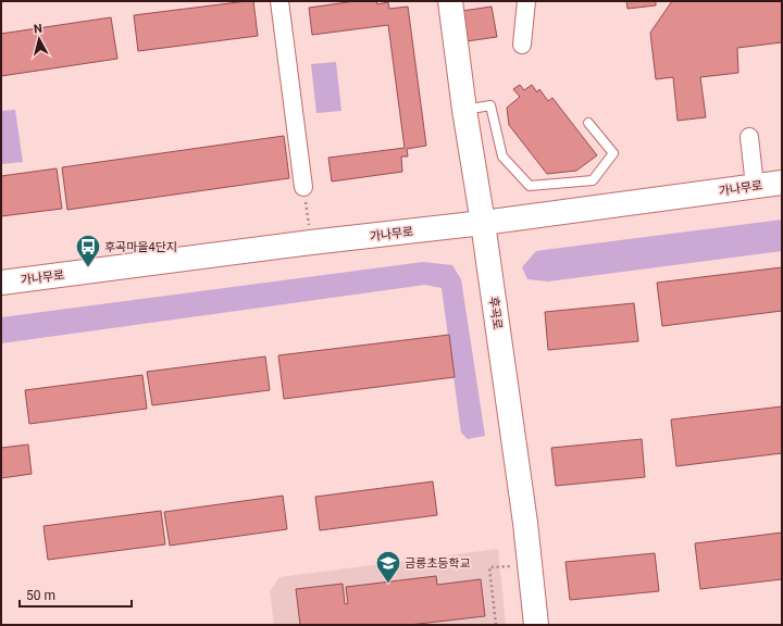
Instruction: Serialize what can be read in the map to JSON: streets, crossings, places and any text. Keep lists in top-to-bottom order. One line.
{"streets":{"street":["가나무로","후곡로"]},"crossings":[["가나무로","후곡로"]],"places":{"bus stop":["후곡마을4단지"],"school or university":["금릉초등학교"]},"scale_bar":"50 m","north":"top"}
